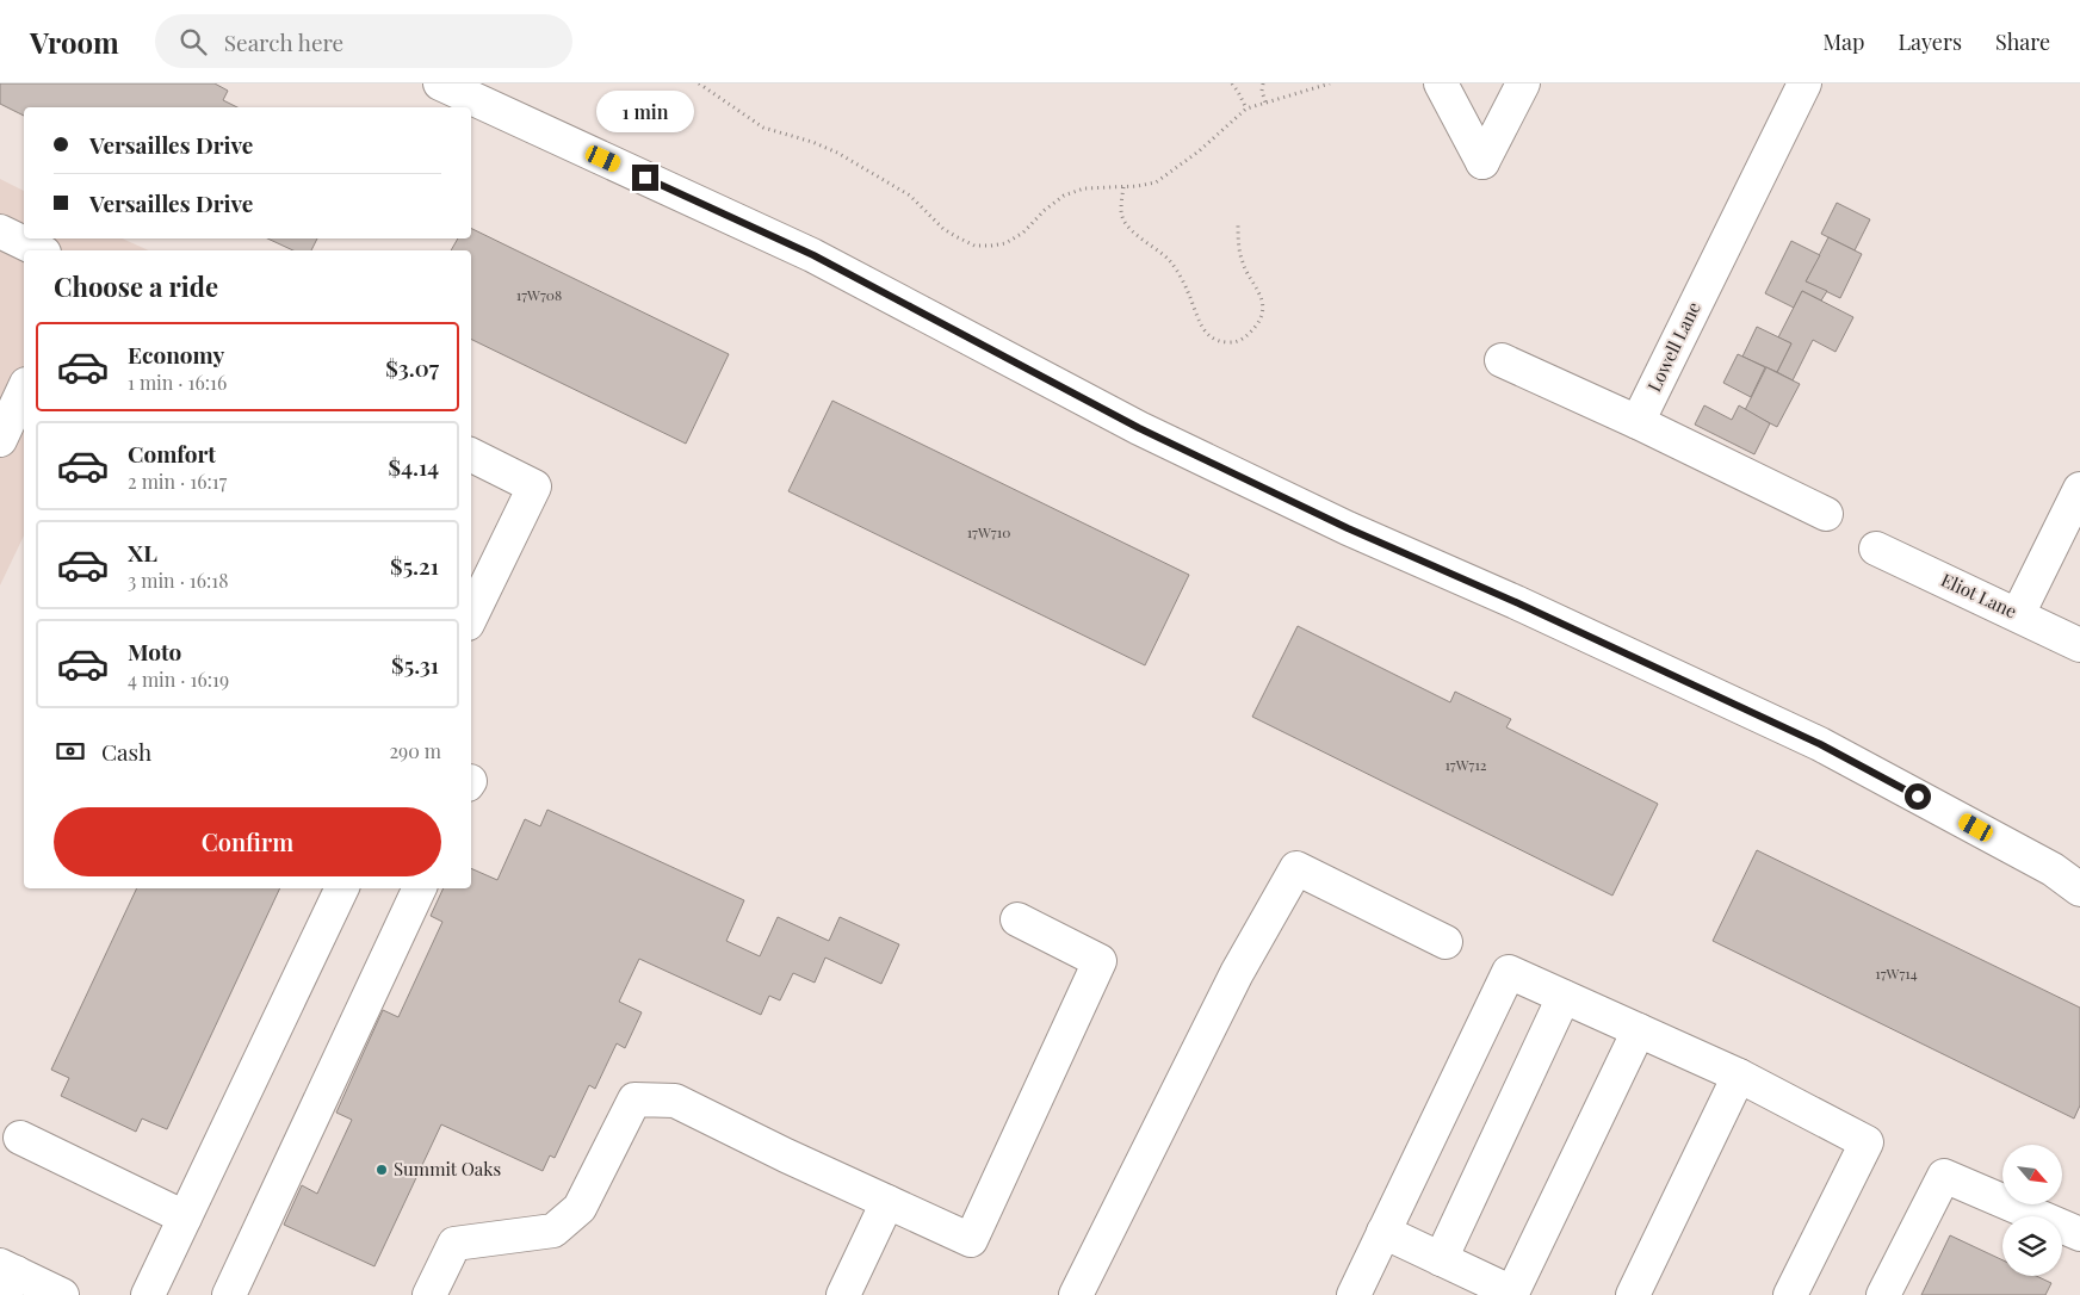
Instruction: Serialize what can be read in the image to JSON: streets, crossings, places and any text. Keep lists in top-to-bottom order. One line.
{"streets":{"street":["Lowell Lane","Eliot Lane"]},"places":["Summit Oaks"],"house_numbers":["17W708","17W710","17W712","17W714"],"north":"bottom right","page":{"header":"Vroom","search":"Search here","nav":["Map","Layers","Share"],"bubble":"1 min","banner":["Versailles Drive","Versailles Drive"],"heading":"Choose a ride","list":[{"name":"Economy","note":"1 min · 16:16","value":"$3.07"},{"name":"Comfort","note":"2 min · 16:17","value":"$4.14"},{"name":"XL","note":"3 min · 16:18","value":"$5.21"},{"name":"Moto","note":"4 min · 16:19","value":"$5.31"}],"pay":["Cash","290 m"],"buttons":"Confirm"}}
